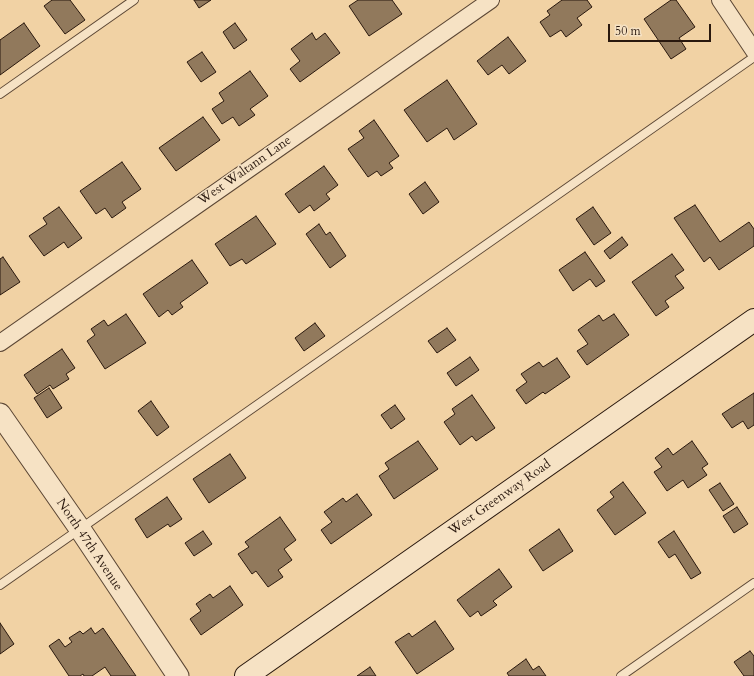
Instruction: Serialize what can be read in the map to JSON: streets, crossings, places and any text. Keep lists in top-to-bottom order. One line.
{"streets":{"main road":["West Greenway Road"],"street":["West Waltann Lane","North 47th Avenue"]},"scale_bar":"50 m"}
